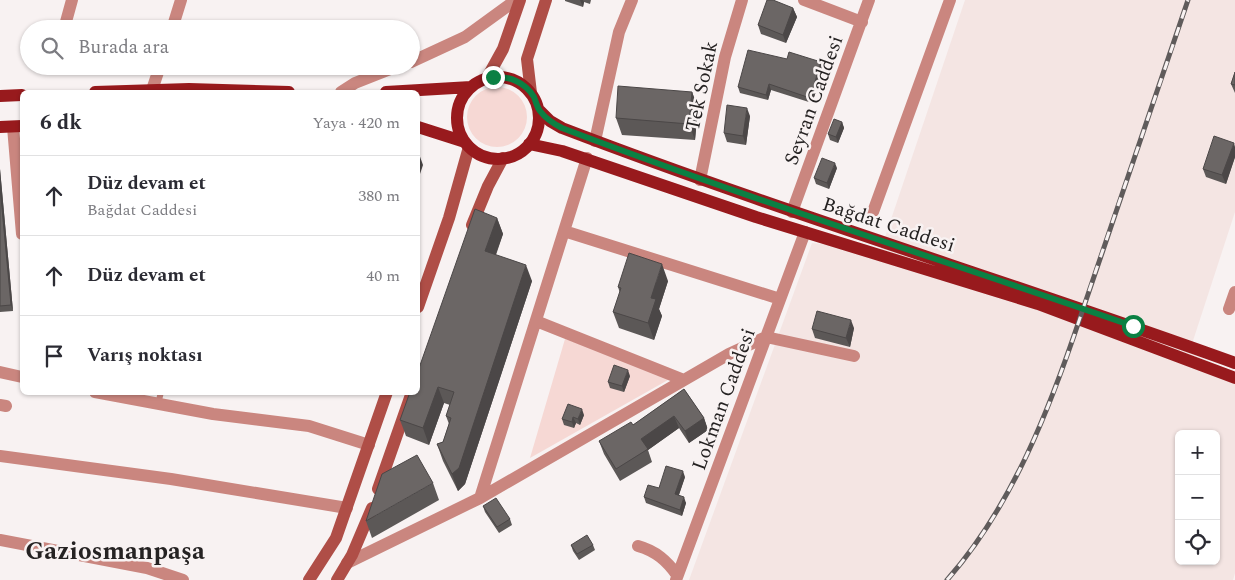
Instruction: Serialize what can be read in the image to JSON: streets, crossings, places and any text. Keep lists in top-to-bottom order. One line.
{"streets":{"main road":["Bağdat Caddesi"],"street":["Tek Sokak","Seyran Caddesi","Lokman Caddesi"]},"crossings":[["Tek Sokak","Bağdat Caddesi"],["Seyran Caddesi","Bağdat Caddesi"],["Bağdat Caddesi","Lokman Caddesi"]],"districts":["Gaziosmanpaşa"],"page":{"search":"Burada ara","heading":["6 dk","Yaya · 420 m"],"list":[["Düz devam et","Bağdat Caddesi","380 m"],["Düz devam et","40 m"],"Varış noktası"],"map_buttons":["+","−"]}}
